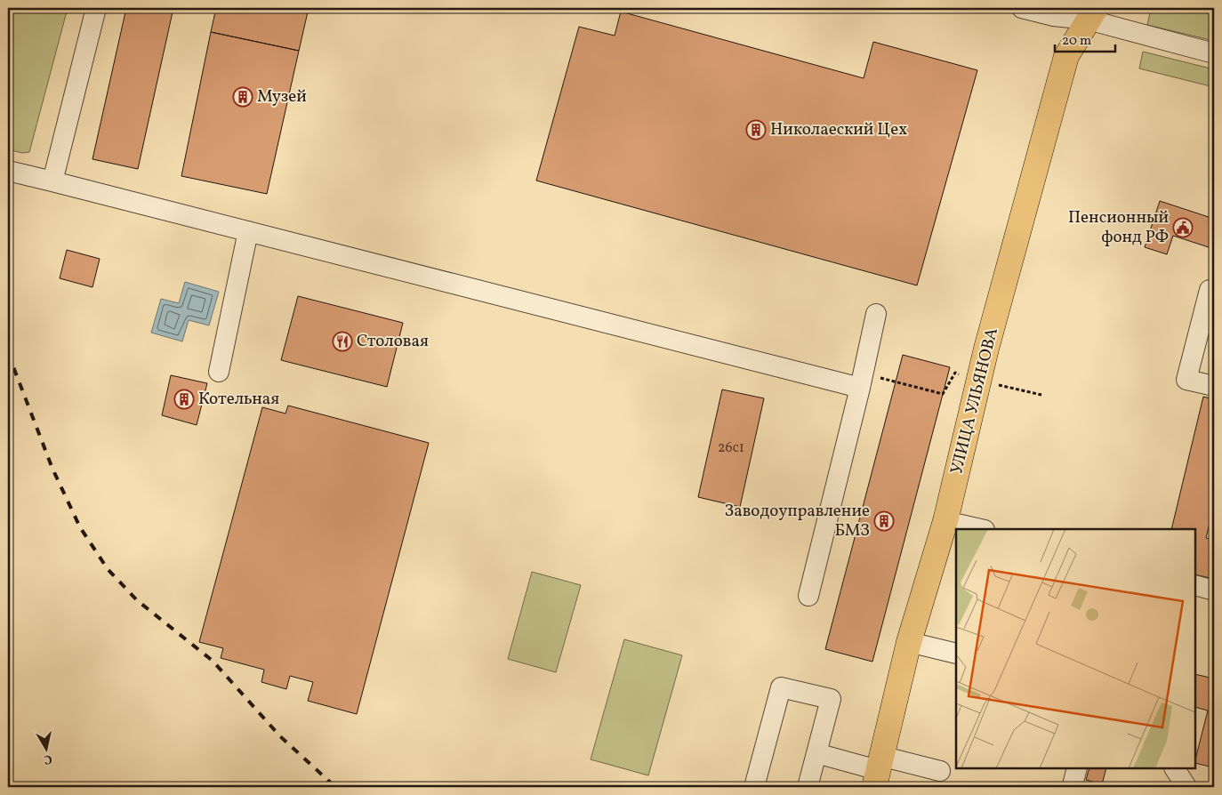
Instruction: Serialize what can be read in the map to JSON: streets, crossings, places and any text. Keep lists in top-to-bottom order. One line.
{"streets":{"main road":["УЛИЦА УЛЬЯНОВА"]},"places":{"building":["Музей","Николаеский Цех","Котельная","Заводоуправление БМЗ"],"public building":["Пенсионный фонд РФ"],"restaurant":["Столовая"]},"house_numbers":["26с1"],"scale_bar":"20 m","north":"bottom"}
